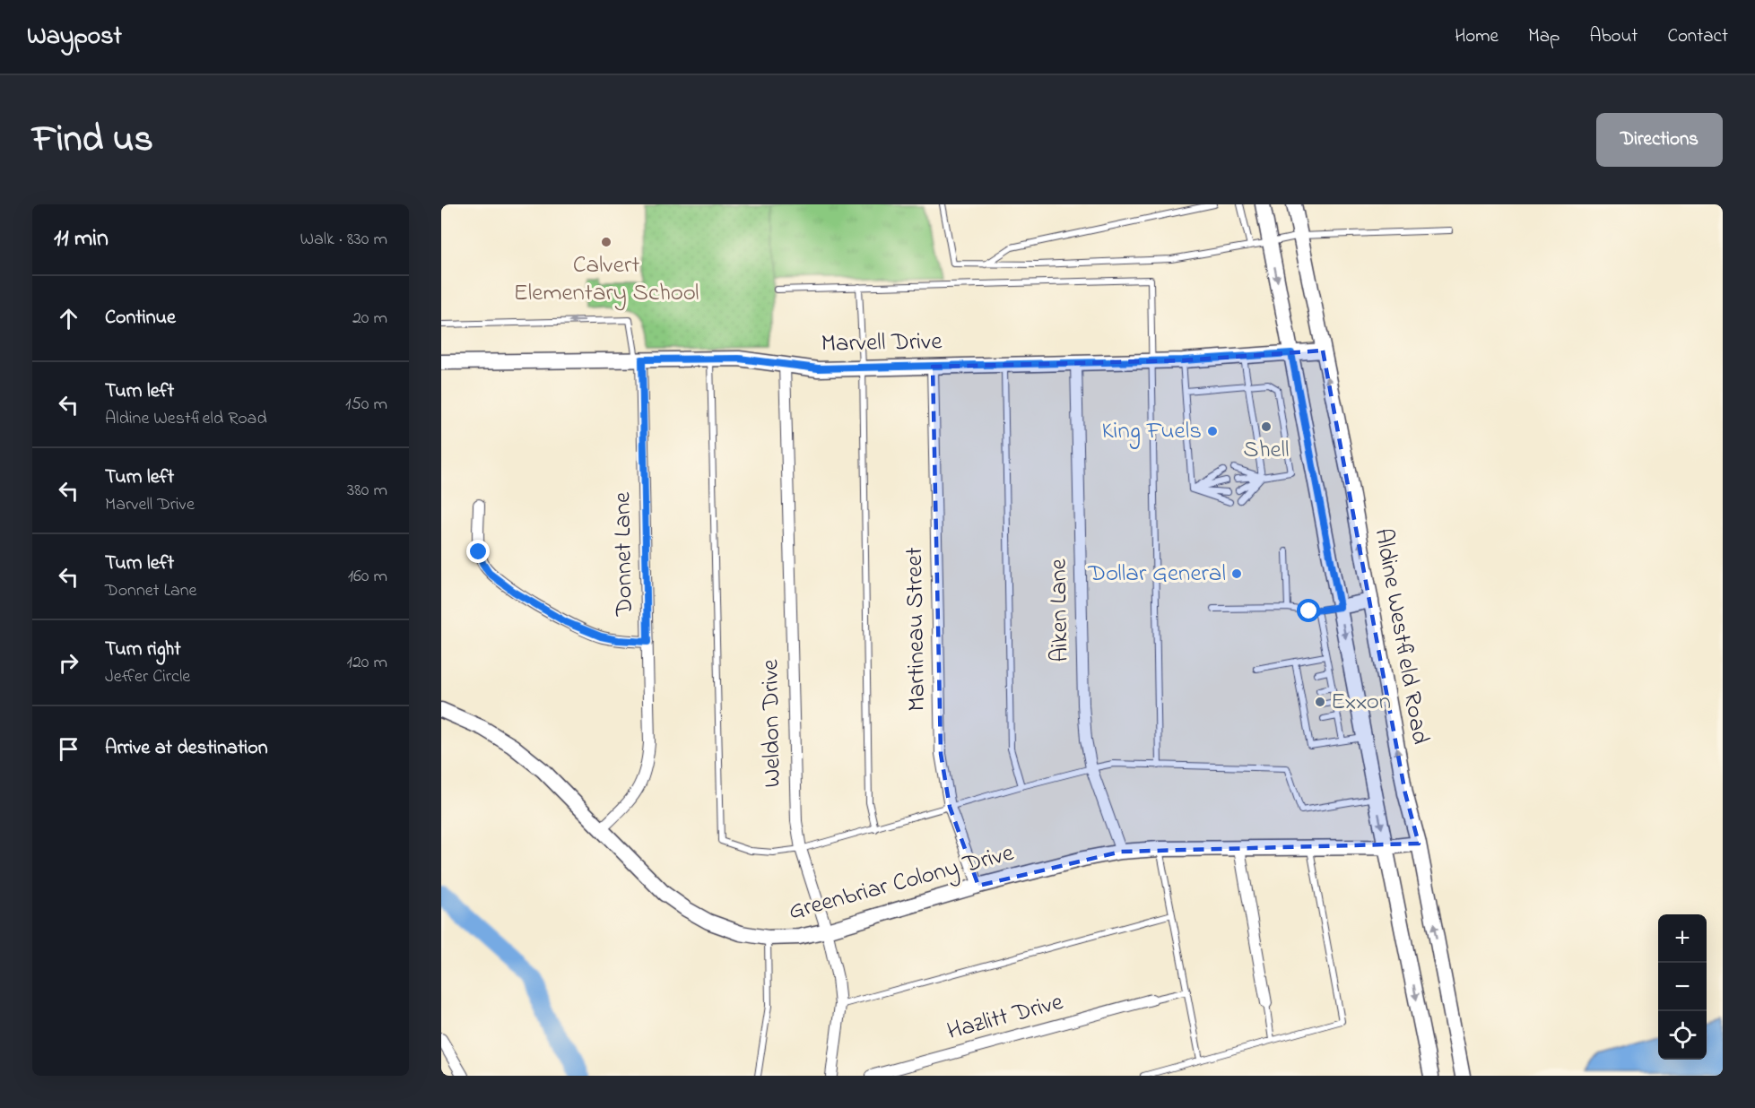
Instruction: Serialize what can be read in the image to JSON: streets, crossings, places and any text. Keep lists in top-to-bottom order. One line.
{"streets":{"street":["Marvell Drive","Donnet Lane","Aiken Lane","Martineau Street","Aldine Westfield Road","Weldon Drive","Greenbriar Colony Drive","Hazlitt Drive"]},"crossings":[["Marvell Drive","Donnet Lane"],["Marvell Drive","Aiken Lane"],["Marvell Drive","Martineau Street"],["Marvell Drive","Aldine Westfield Road"],["Marvell Drive","Weldon Drive"],["Donnet Lane","Greenbriar Colony Drive"],["Aiken Lane","Greenbriar Colony Drive"],["Martineau Street","Greenbriar Colony Drive"],["Aldine Westfield Road","Greenbriar Colony Drive"],["Weldon Drive","Greenbriar Colony Drive"]],"places":["Calvert Elementary School","Shell","King Fuels","Dollar General","Exxon"],"page":{"header":"Waypost","nav":["Home","Map","About","Contact"],"title":"Find us","buttons":"Directions","heading":["11 min","Walk · 830 m"],"list":[["Continue","20 m"],["Turn left","Aldine Westfield Road","150 m"],["Turn left","Marvell Drive","380 m"],["Turn left","Donnet Lane","160 m"],["Turn right","Jeffer Circle","120 m"],"Arrive at destination"],"map_buttons":["+","−"]}}
